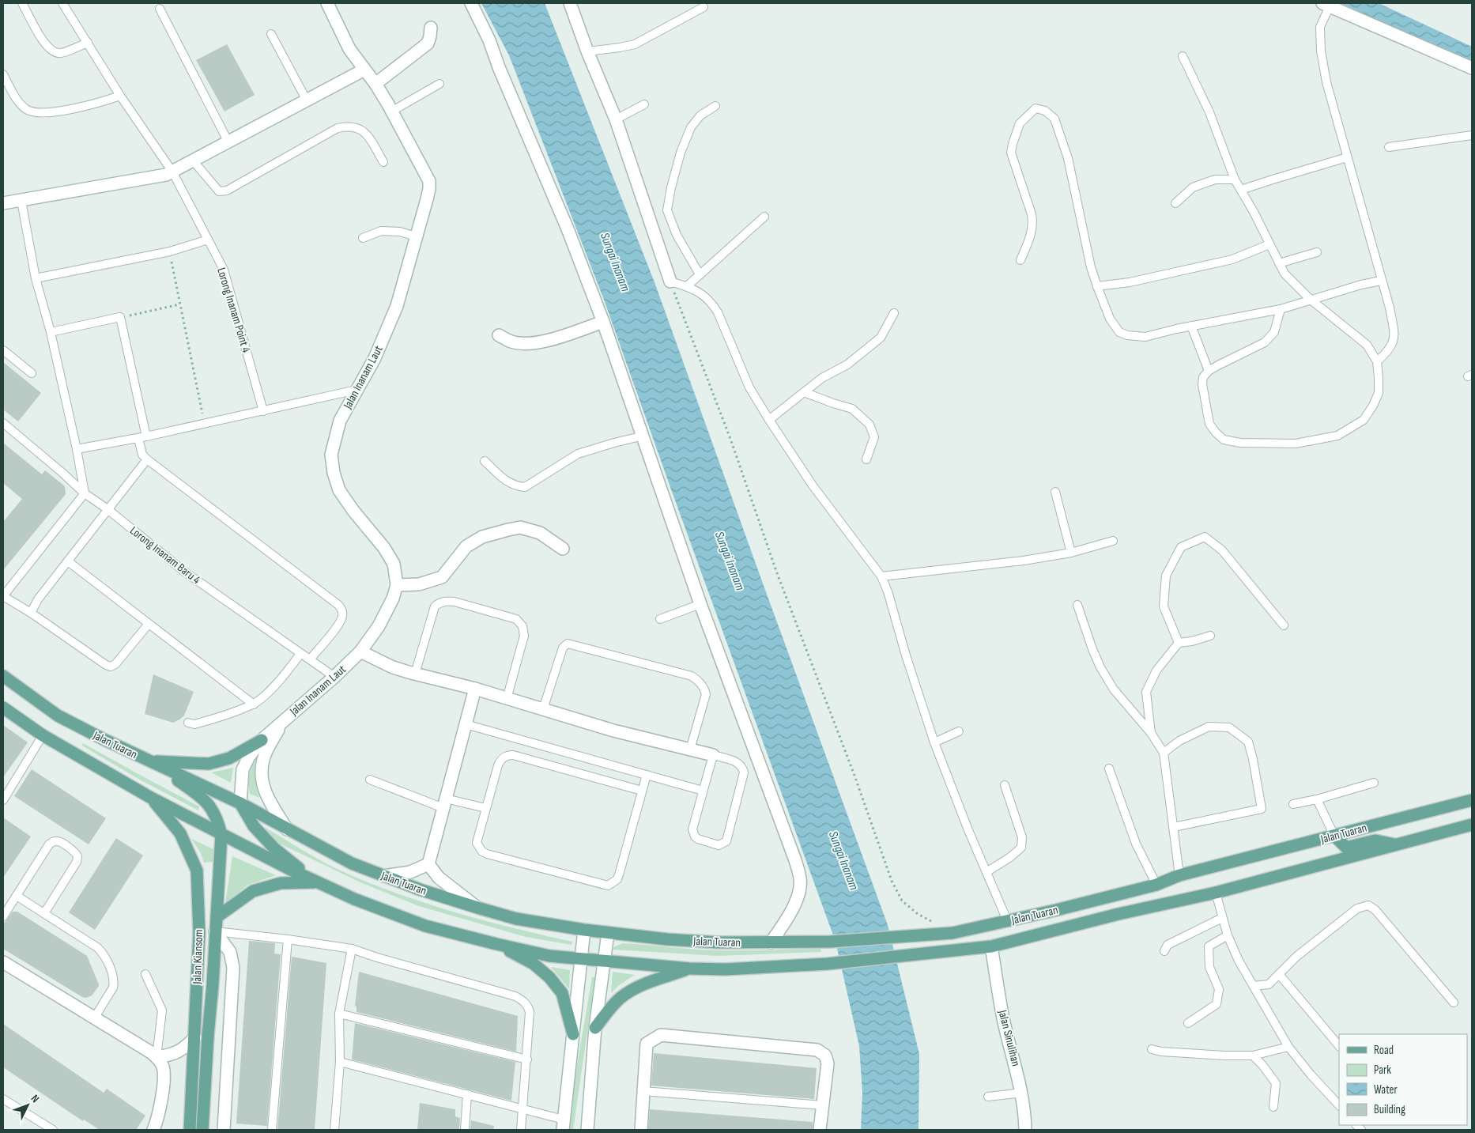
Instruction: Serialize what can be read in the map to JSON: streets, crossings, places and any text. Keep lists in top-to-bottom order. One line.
{"streets":{"main road":["Jalan Tuaran","Jalan Kiansom"],"street":["Jalan Inanam Laut","Jalan Sinulihan"],"lane":["Lorong Inanam Point 4","Lorong Inanam Baru 4"]},"crossings":[["Jalan Inanam Laut","Lorong Inanam Baru 4"],["Jalan Inanam Laut","Jalan Tuaran"],["Jalan Tuaran","Jalan Kiansom"],["Jalan Tuaran","Jalan Sinulihan"]],"water":["Sungai Inanam"],"legend":["Road","Park","Water","Building"],"north":"top right"}
